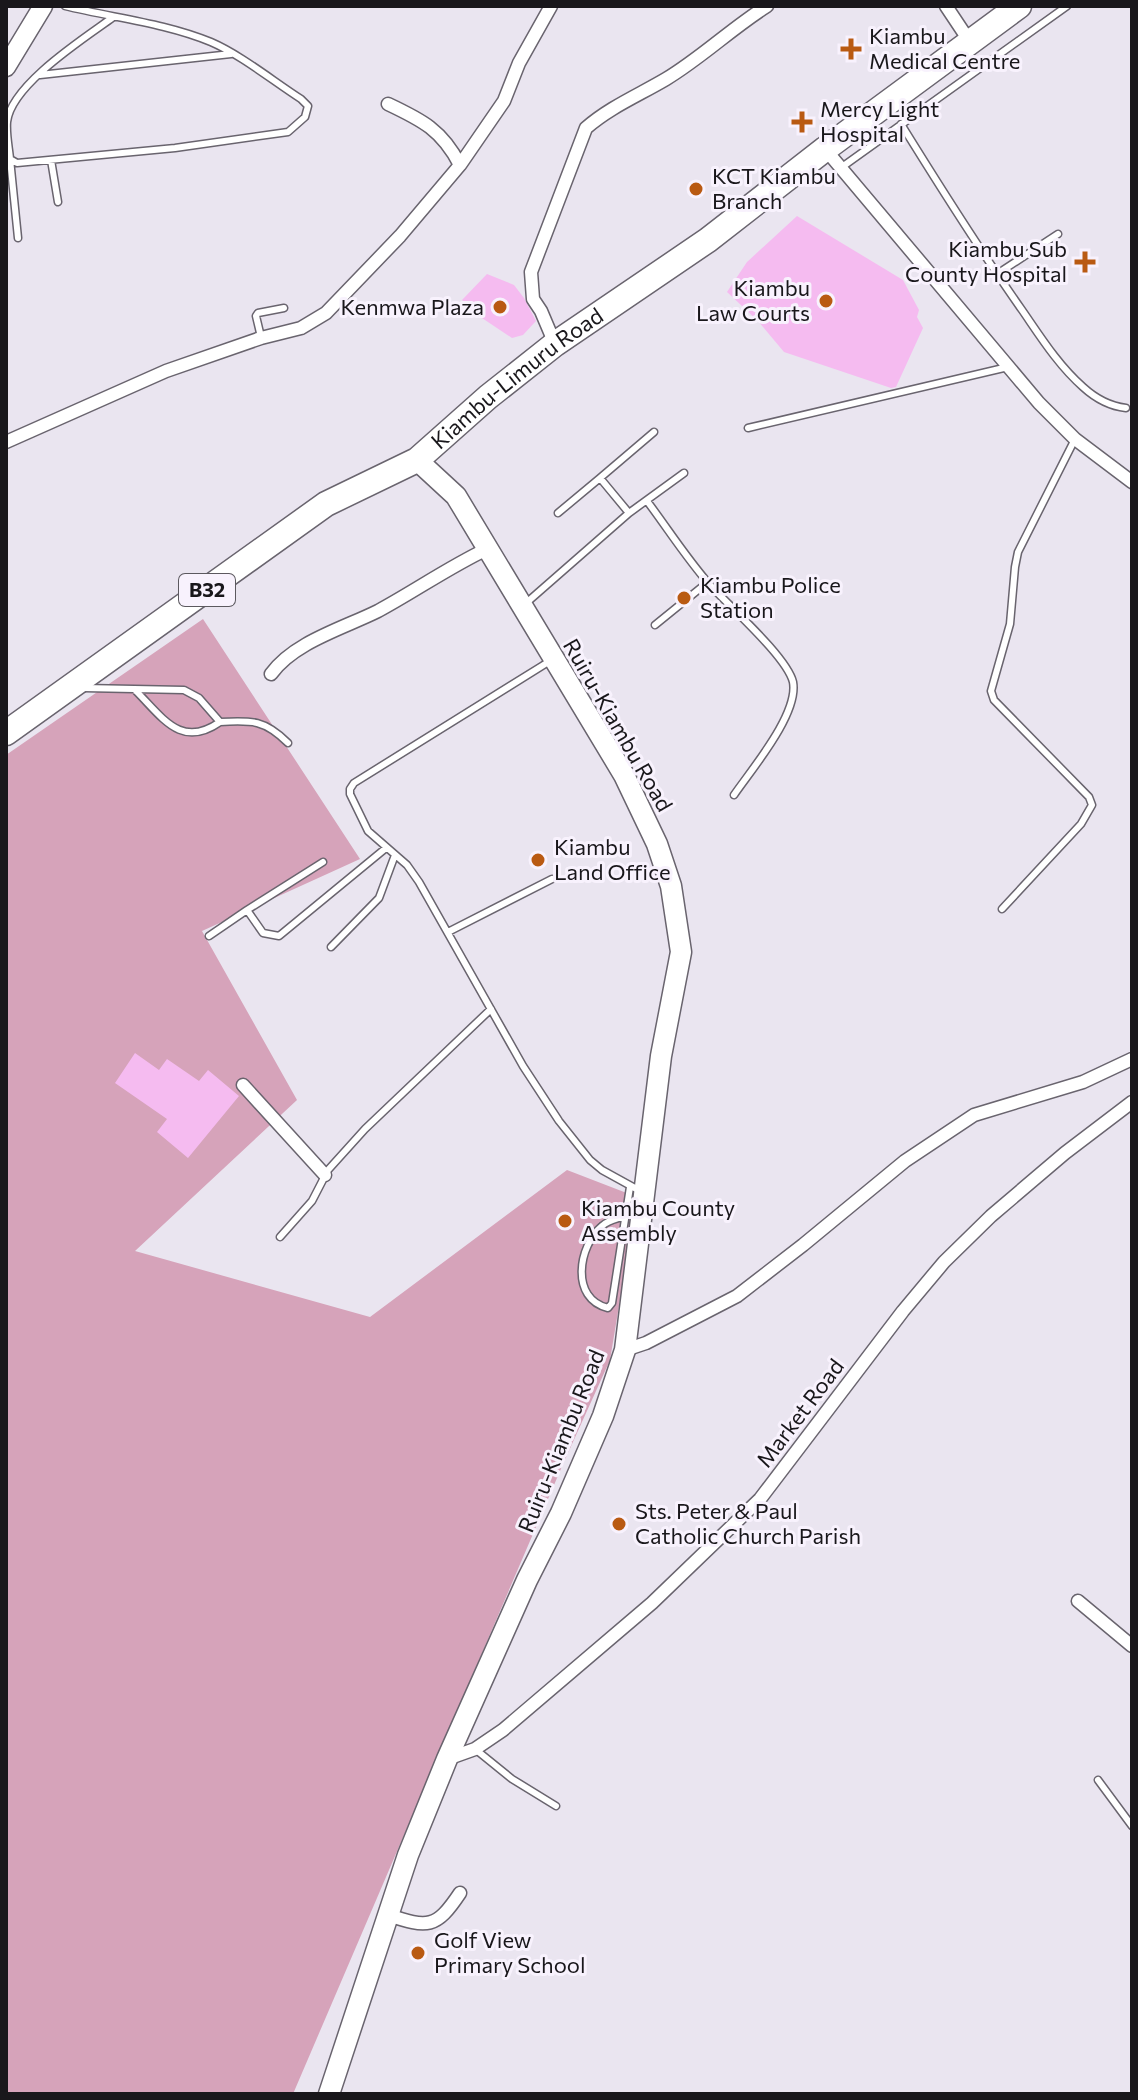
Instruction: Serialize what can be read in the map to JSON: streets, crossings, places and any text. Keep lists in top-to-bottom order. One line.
{"streets":{"highway":["Kiambu-Limuru Road","B32"],"main road":["Ruiru-Kiambu Road"],"street":["Market Road"]},"crossings":[["Kiambu-Limuru Road","Ruiru-Kiambu Road"],["Ruiru-Kiambu Road","Market Road"]],"places":{"health":["Kiambu Medical Centre","Mercy Light Hospital","Kiambu Sub County Hospital"],"other":["KCT Kiambu Branch","Kiambu Law Courts","Kenmwa Plaza","Kiambu Police Station","Kiambu Land Office","Kiambu County Assembly","Sts. Peter & Paul Catholic Church Parish","Golf View Primary School"]}}
